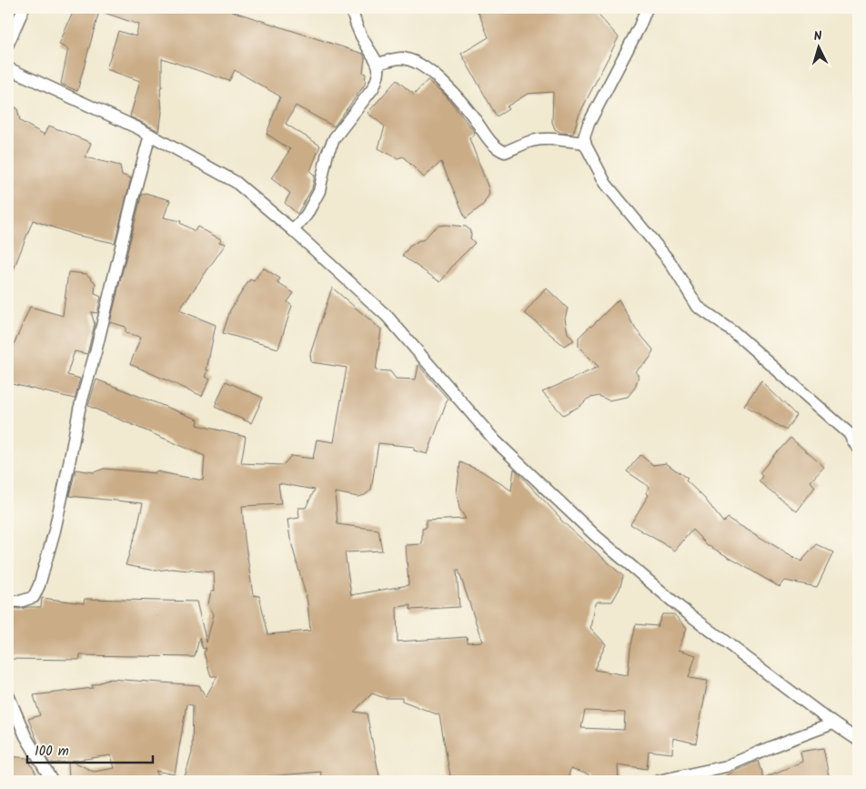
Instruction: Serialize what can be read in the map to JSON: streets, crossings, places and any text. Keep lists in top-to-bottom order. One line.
{"scale_bar":"100 m","north":"top"}
